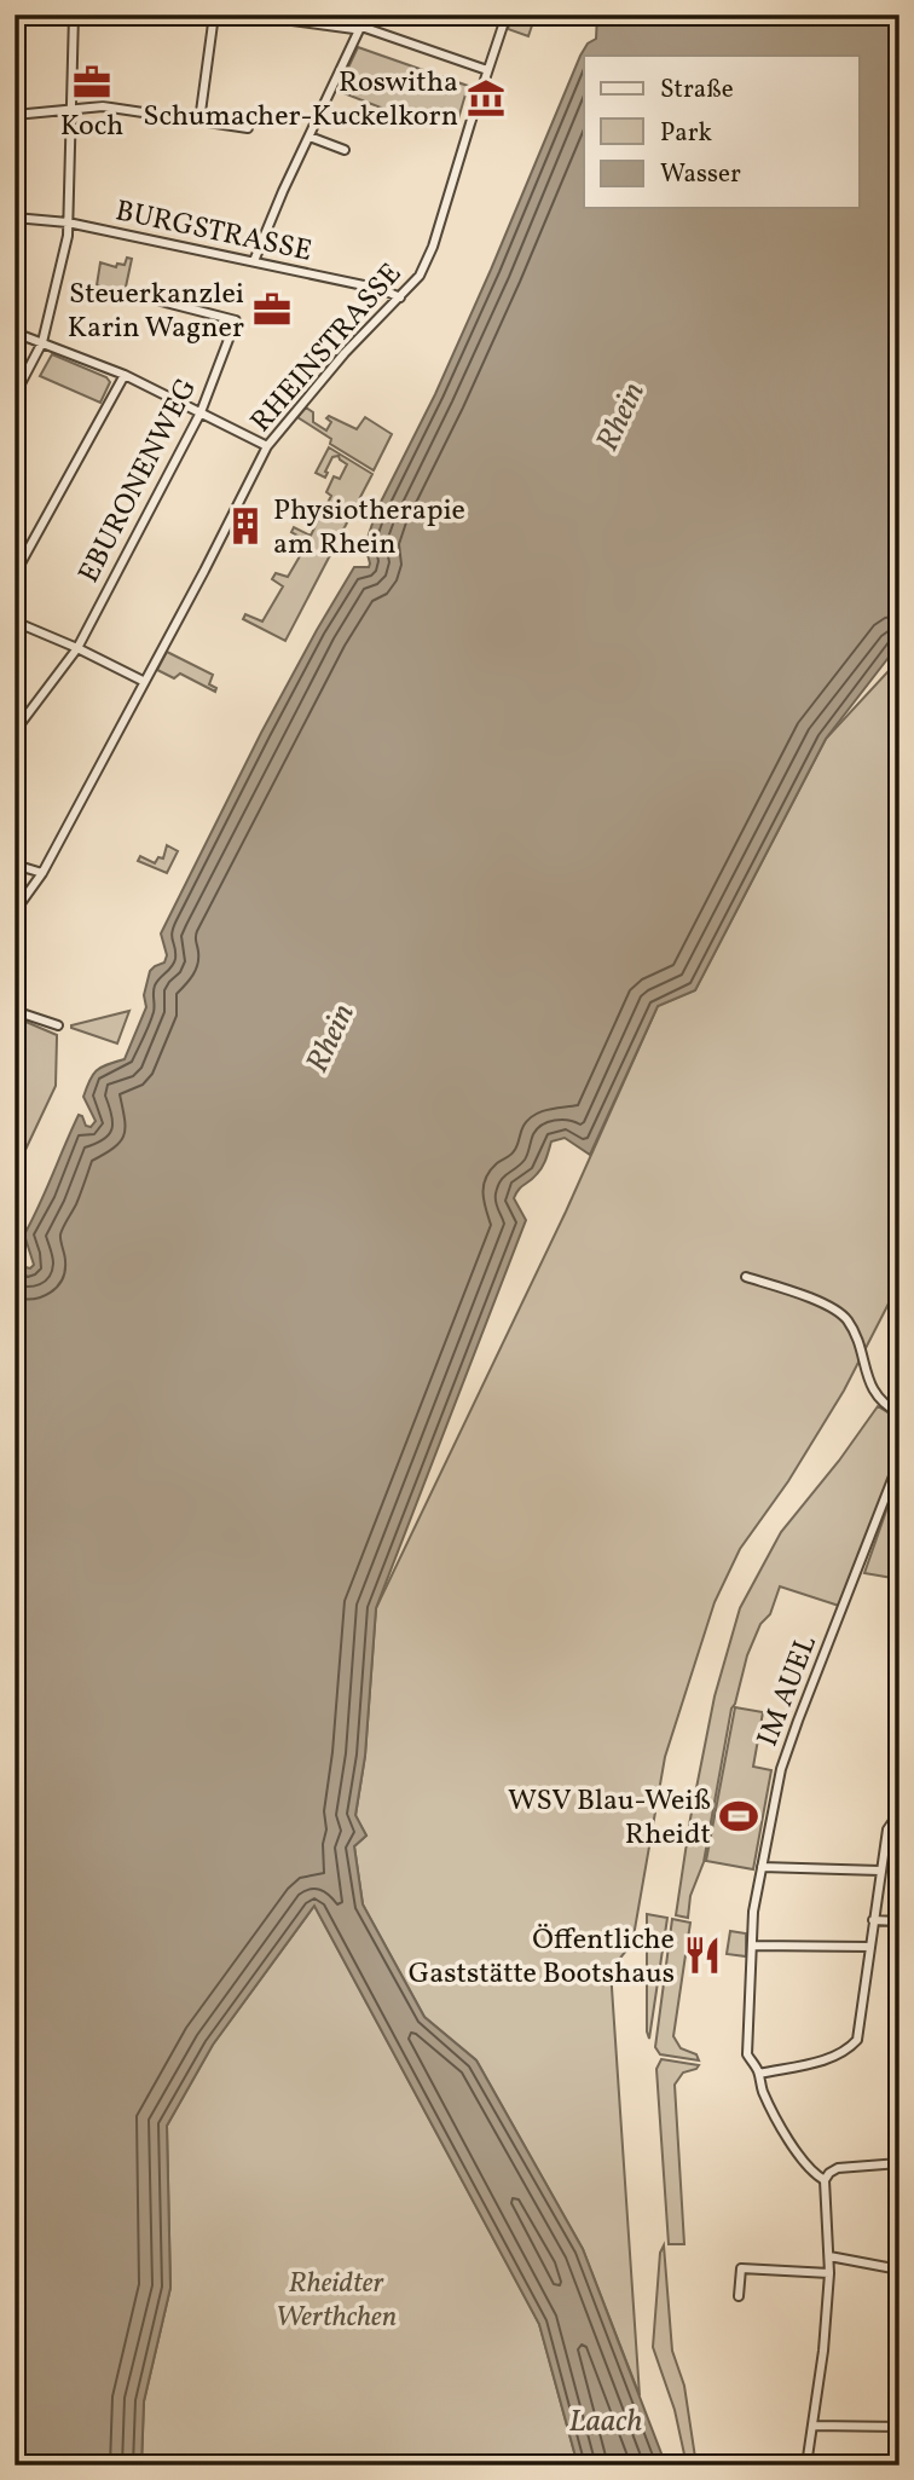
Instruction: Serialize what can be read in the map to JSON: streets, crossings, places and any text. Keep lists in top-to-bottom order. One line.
{"streets":{"street":["BURGSTRASSE","RHEINSTRASSE","EBURONENWEG","IM AUEL"]},"crossings":[["BURGSTRASSE","RHEINSTRASSE"]],"water":["Rhein","Laach"],"parks":["Rheidter Werthchen"],"places":{"office":["Koch","Steuerkanzlei Karin Wagner"],"museum":["Roswitha Schumacher-Kuckelkorn"],"building":["Physiotherapie am Rhein"],"sports":["WSV Blau-Weiß Rheidt"],"restaurant":["Öffentliche Gaststätte Bootshaus"]},"legend":["Straße","Park","Wasser"]}
